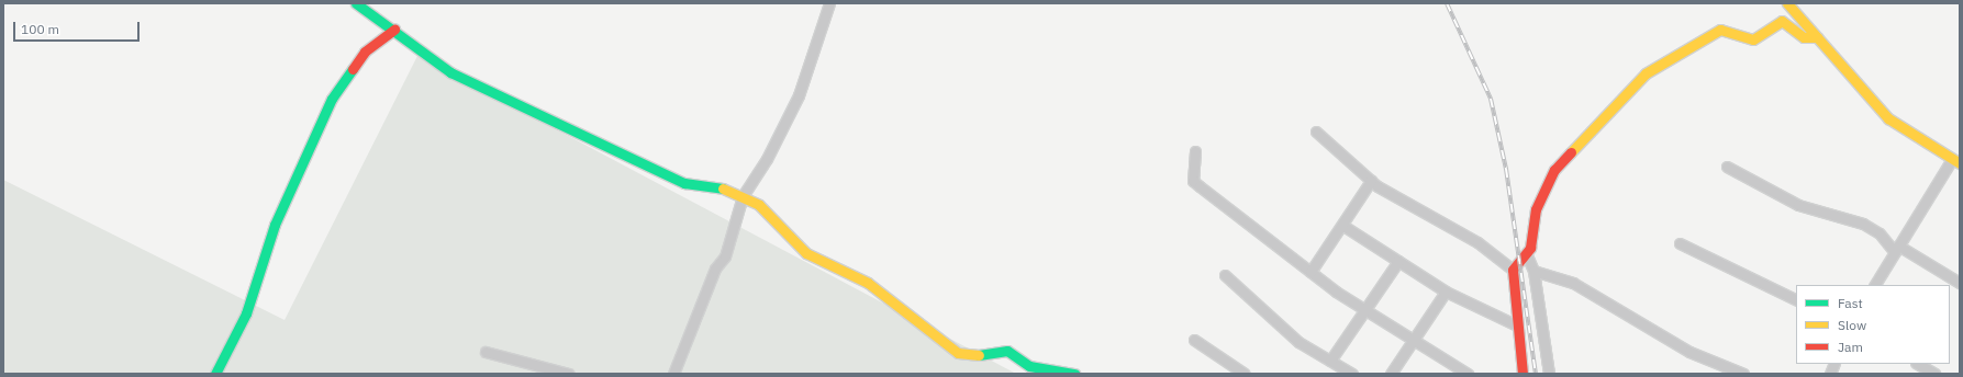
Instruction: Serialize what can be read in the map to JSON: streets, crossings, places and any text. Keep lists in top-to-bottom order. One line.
{"legend":["Fast","Slow","Jam"],"scale_bar":"100 m"}
